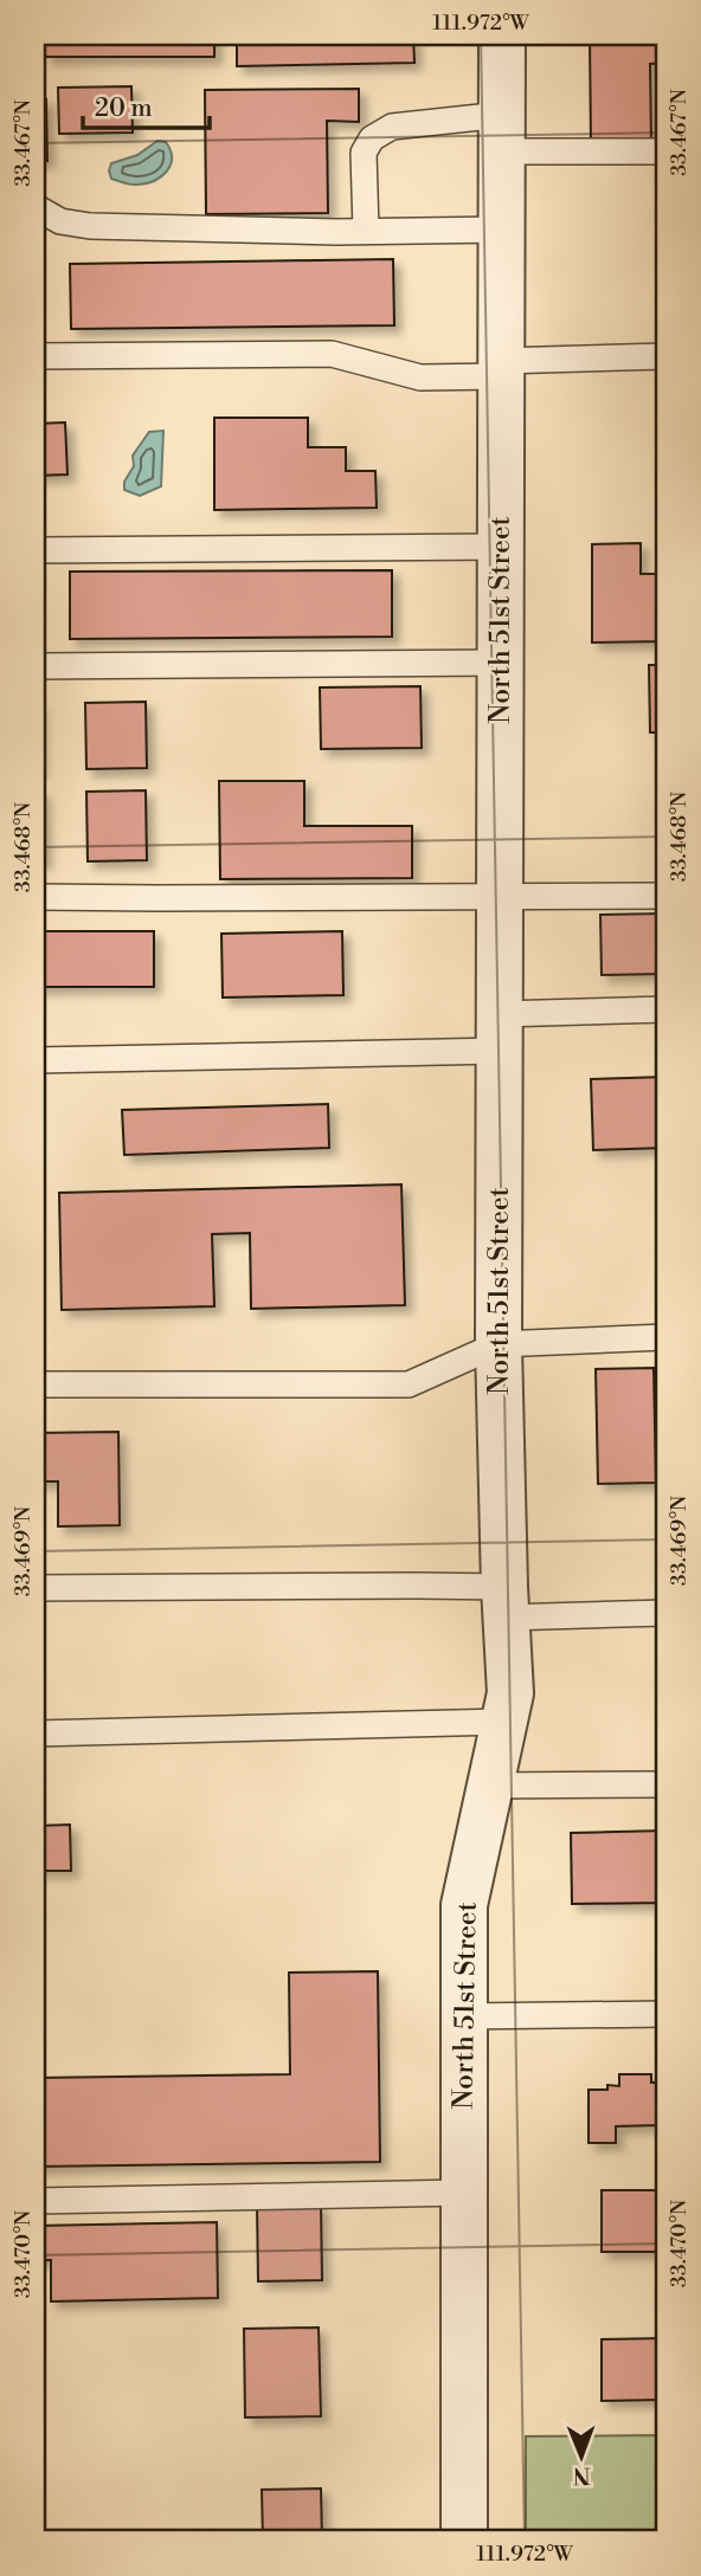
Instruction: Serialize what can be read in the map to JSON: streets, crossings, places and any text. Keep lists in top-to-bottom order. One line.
{"streets":{"street":["North 51st Street"]},"scale_bar":"20 m","north":"bottom","coordinates":["111.972°W","33.467°N","33.468°N","33.469°N","33.470°N"]}
